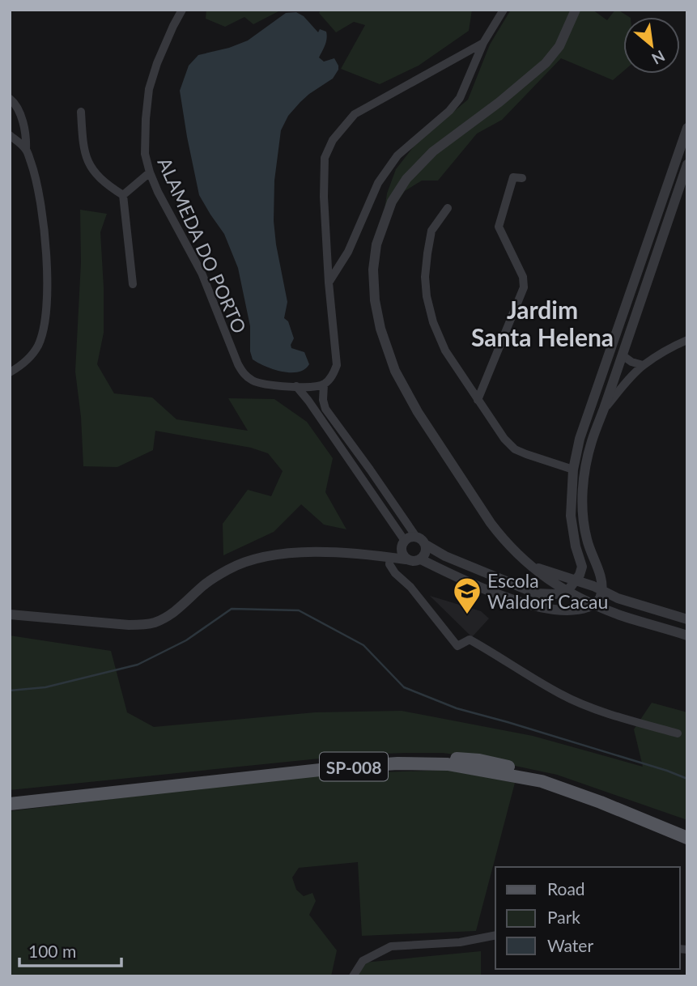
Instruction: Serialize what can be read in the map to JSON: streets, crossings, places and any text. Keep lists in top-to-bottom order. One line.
{"streets":{"main road":["SP-008"],"street":["ALAMEDA DO PORTO"]},"districts":["Jardim Santa Helena"],"places":{"school or university":["Escola Waldorf Cacau"]},"legend":["Road","Park","Water"],"scale_bar":"100 m","north":"bottom right"}
